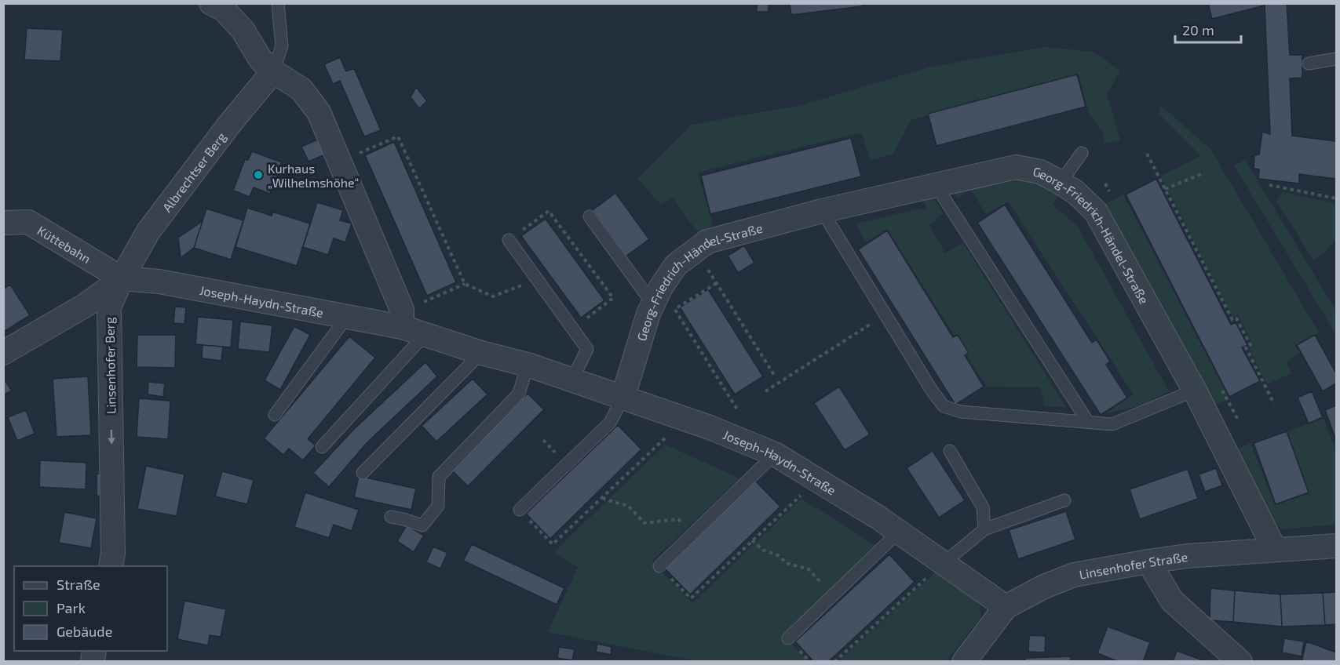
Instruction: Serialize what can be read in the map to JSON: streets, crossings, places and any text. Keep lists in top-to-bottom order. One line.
{"streets":{"street":["Albrechtser Berg","Georg-Friedrich-Händel-Straße","Küttebahn","Joseph-Haydn-Straße","Linsenhofer Berg","Linsenhofer Straße"]},"crossings":[["Albrechtser Berg","Küttebahn"],["Albrechtser Berg","Joseph-Haydn-Straße"],["Albrechtser Berg","Linsenhofer Berg"],["Georg-Friedrich-Händel-Straße","Joseph-Haydn-Straße"],["Georg-Friedrich-Händel-Straße","Linsenhofer Straße"],["Küttebahn","Joseph-Haydn-Straße"],["Küttebahn","Linsenhofer Berg"],["Joseph-Haydn-Straße","Linsenhofer Berg"],["Joseph-Haydn-Straße","Linsenhofer Straße"]],"one_way":["Linsenhofer Berg"],"places":["Kurhaus „Wilhelmshöhe“"],"legend":["Straße","Park","Gebäude"],"scale_bar":"20 m"}
